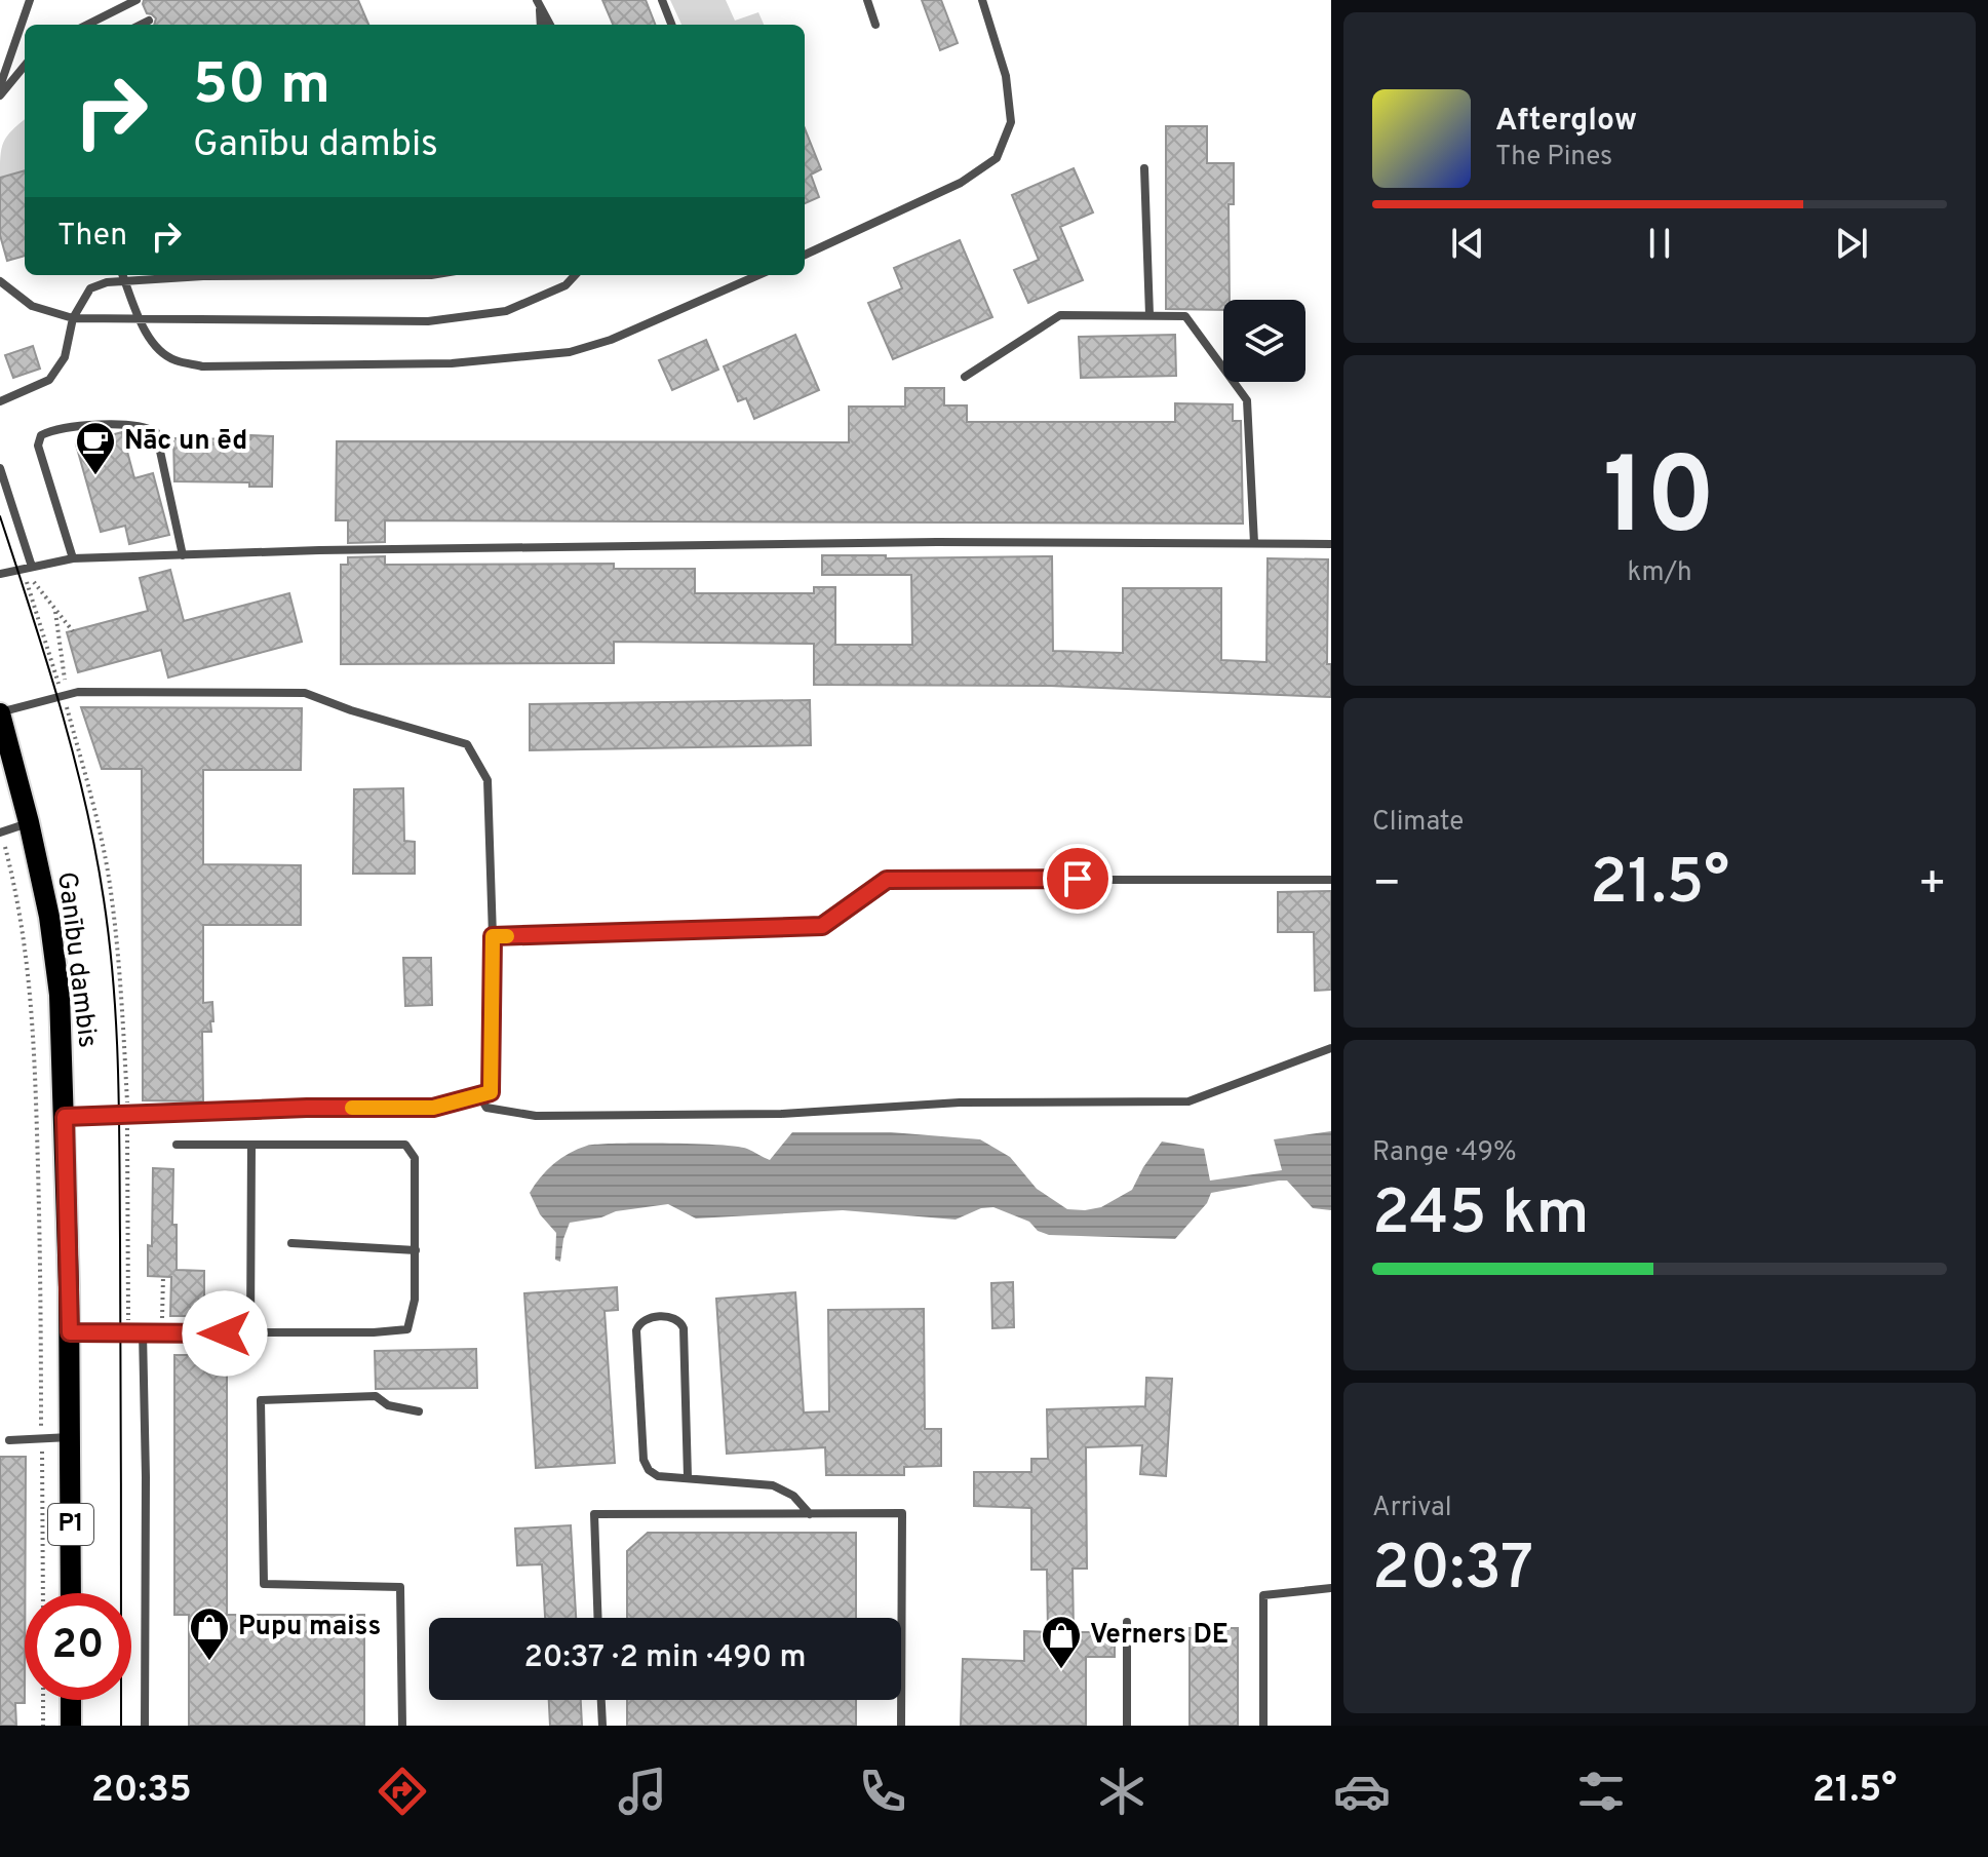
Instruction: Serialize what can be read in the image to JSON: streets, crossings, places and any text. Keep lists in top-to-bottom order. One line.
{"streets":{"main road":["Ganību dambis","P1"]},"places":{"cafe":["Nāc un ēd"],"shop":["Pupu maiss","Verners DE"]},"page":{"turn":["50 m","Ganību dambis"],"song":["Afterglow","The Pines"],"then":"Then","tile":[["10","km/h"],"Climate",["Range · 49%","245 km"],["Arrival","20:37"]],"heat":["−","21.5°","+"],"limit":"20","trip":"20:37 · 2 min · 490 m","tabs":["20:35","21.5°"]}}
